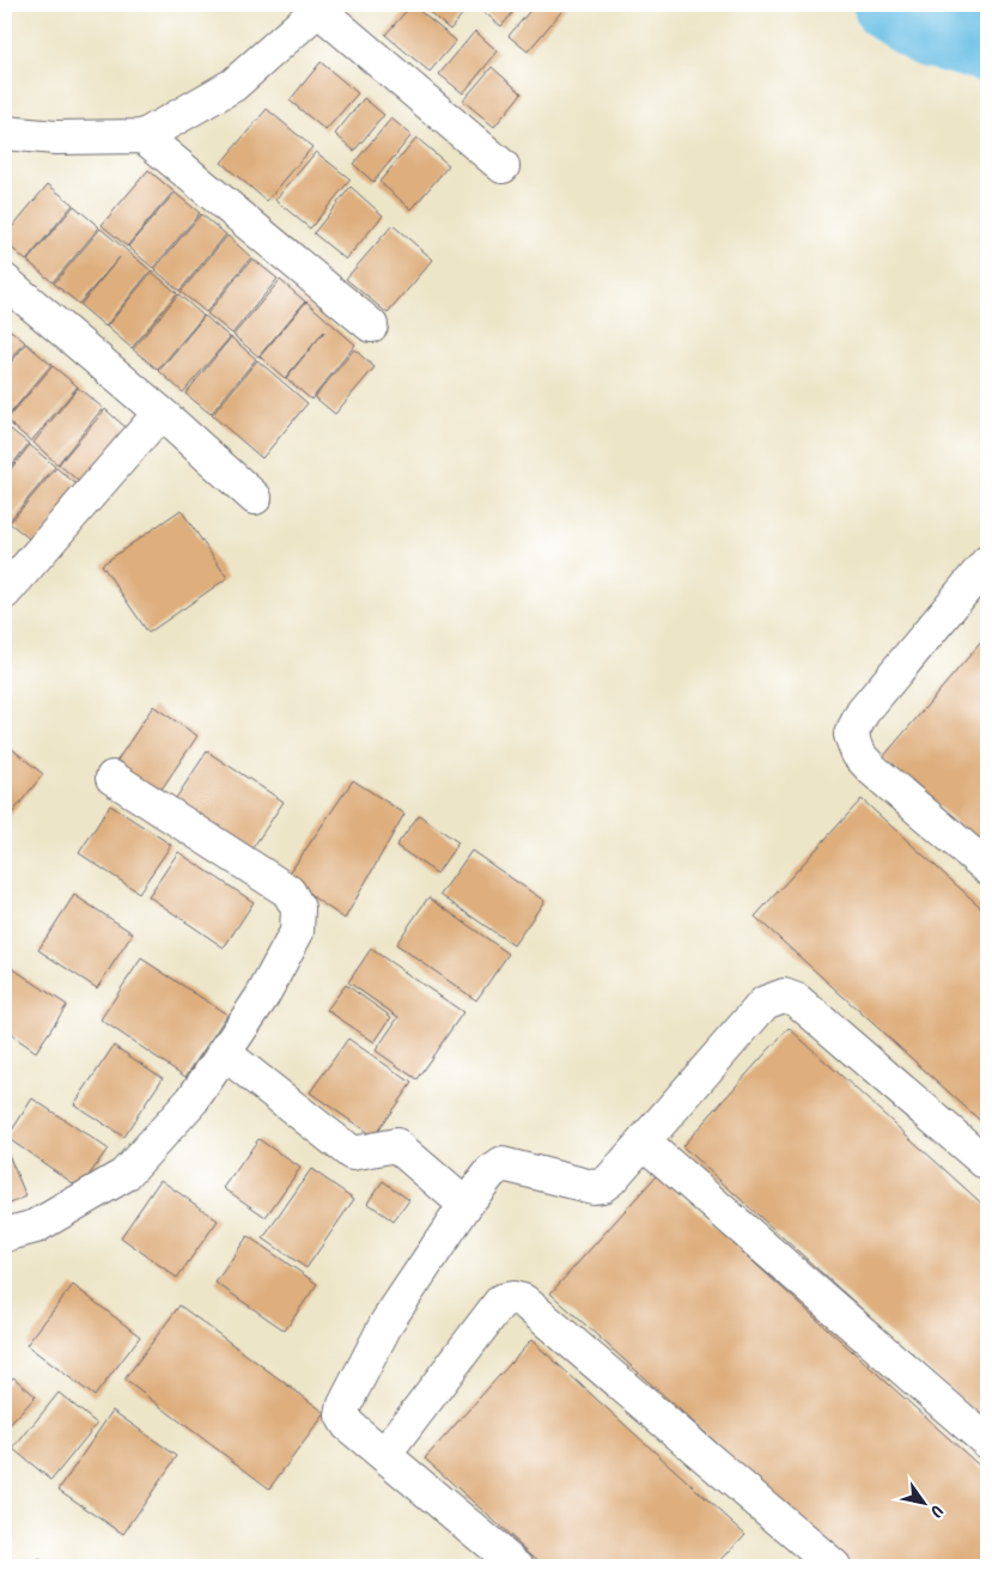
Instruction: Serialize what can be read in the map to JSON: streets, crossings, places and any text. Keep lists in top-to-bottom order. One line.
{"north":"bottom right"}
